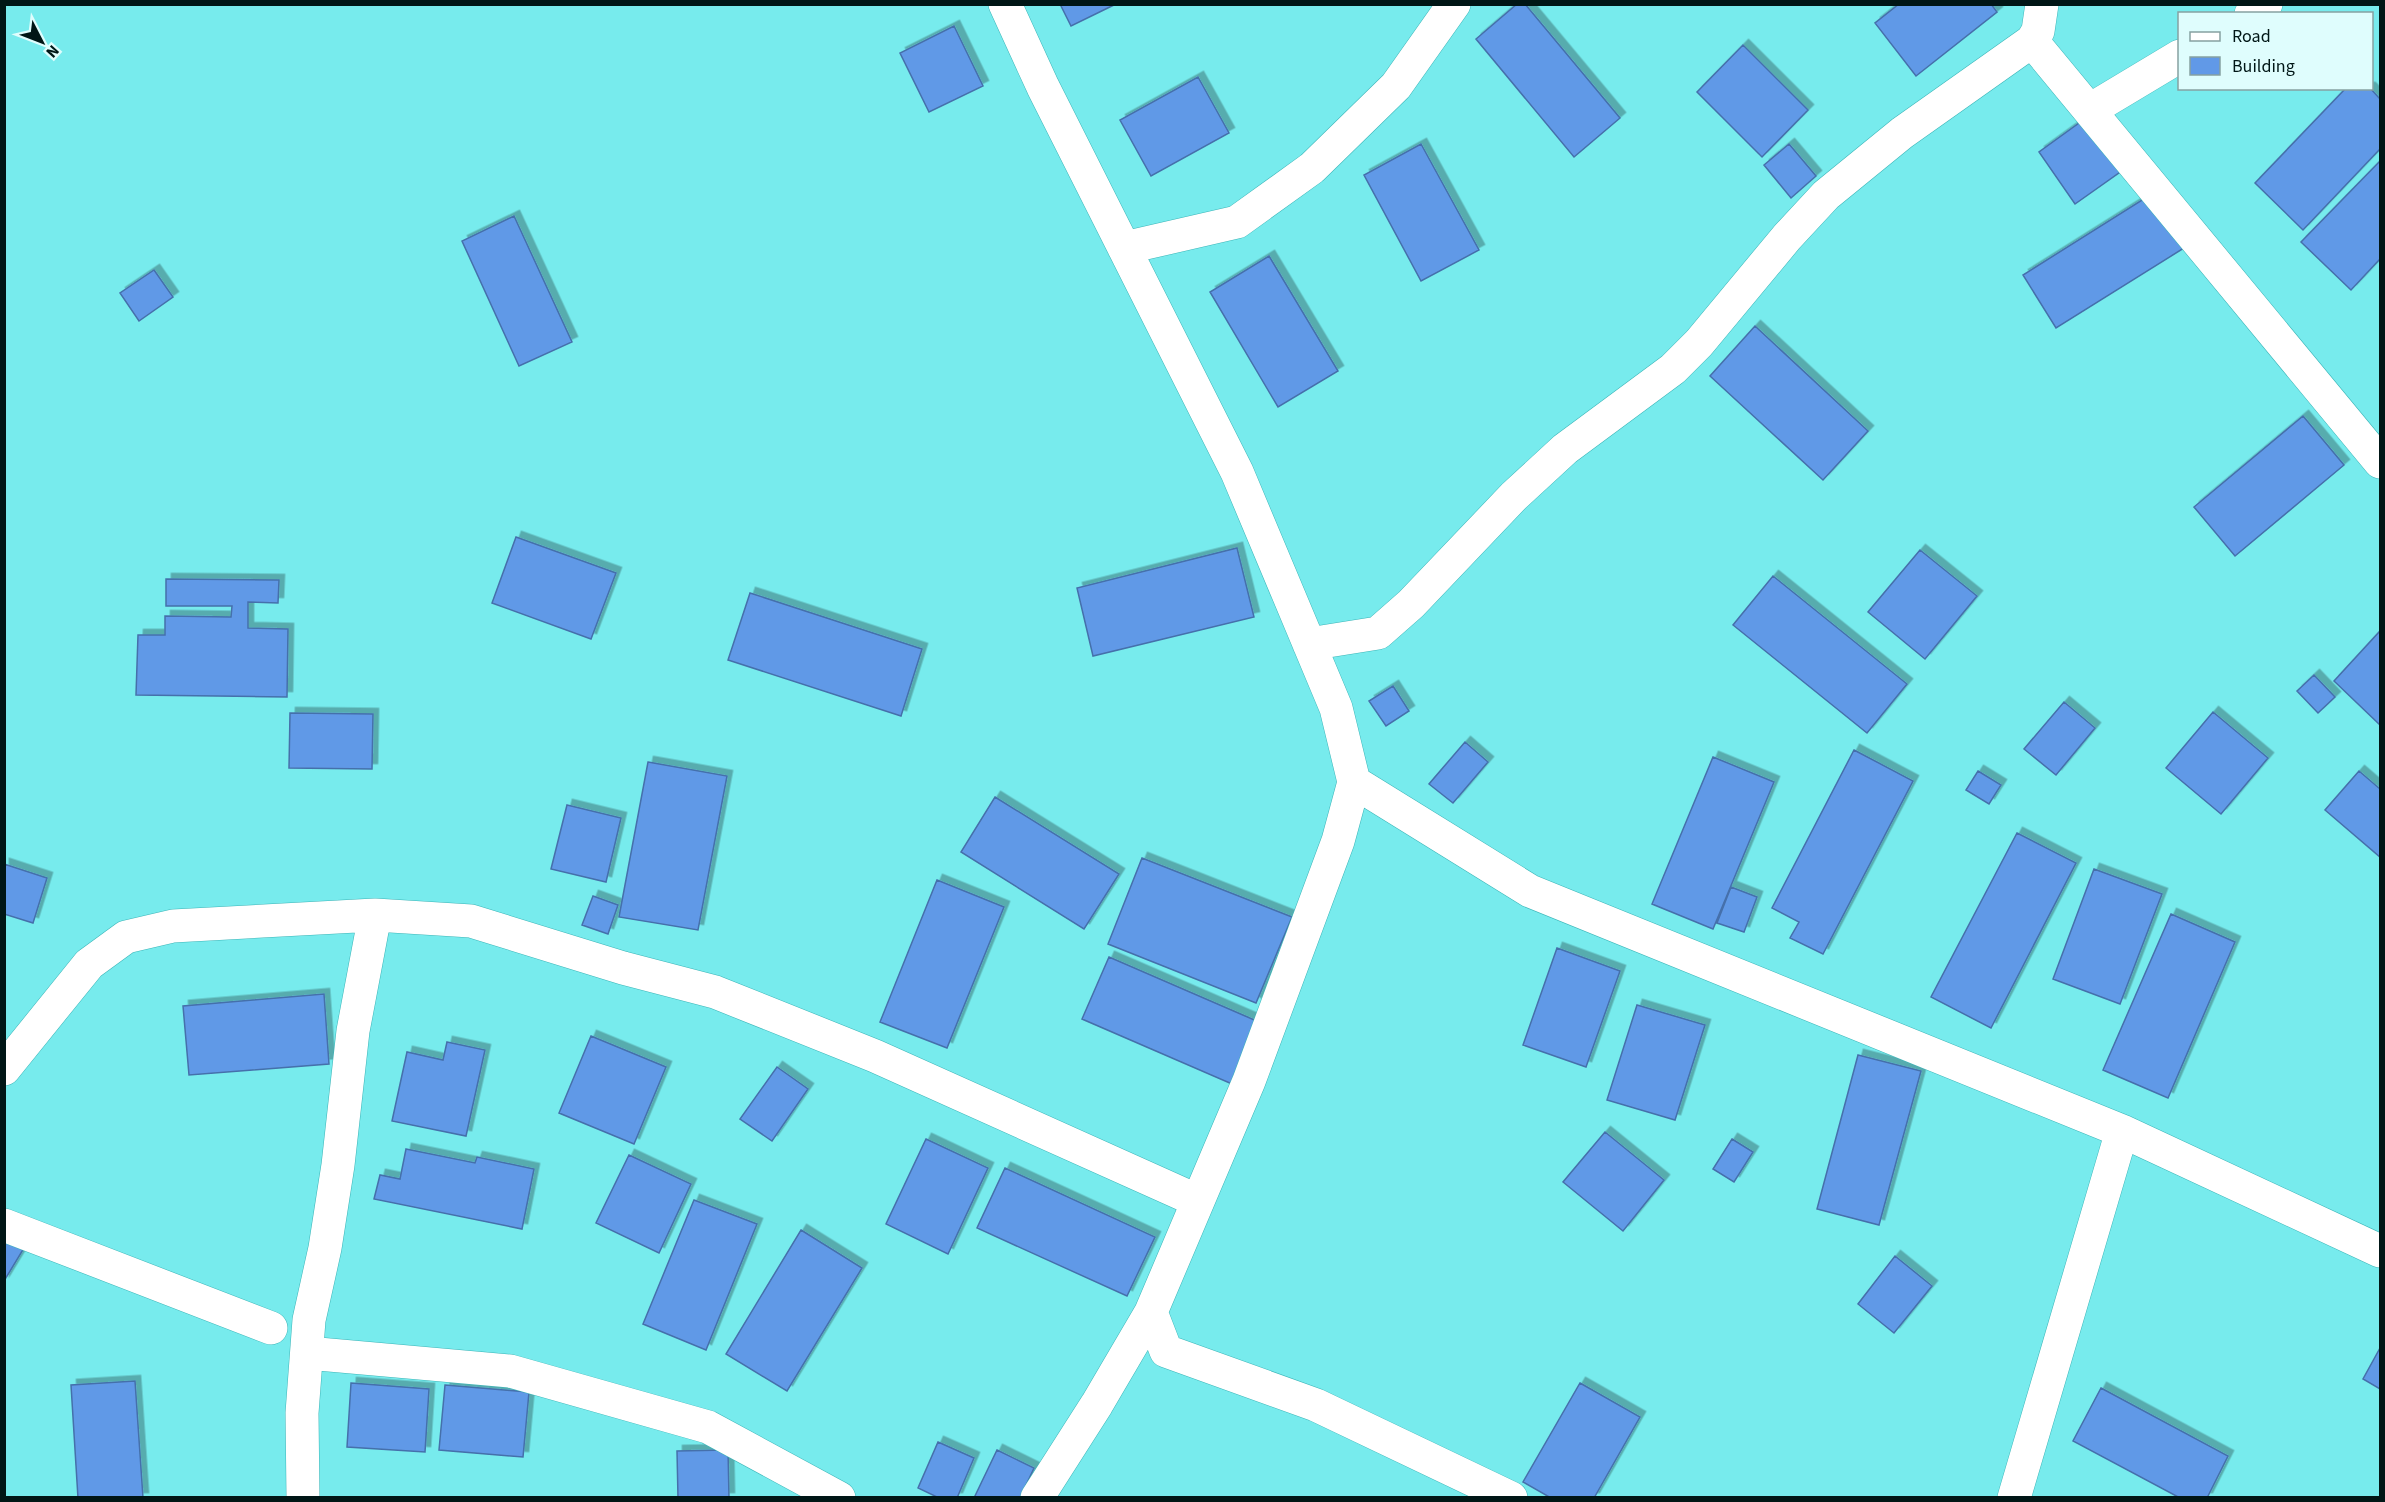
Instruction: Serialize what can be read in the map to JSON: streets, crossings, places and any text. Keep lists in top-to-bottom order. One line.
{"legend":["Road","Building"],"north":"bottom right"}
